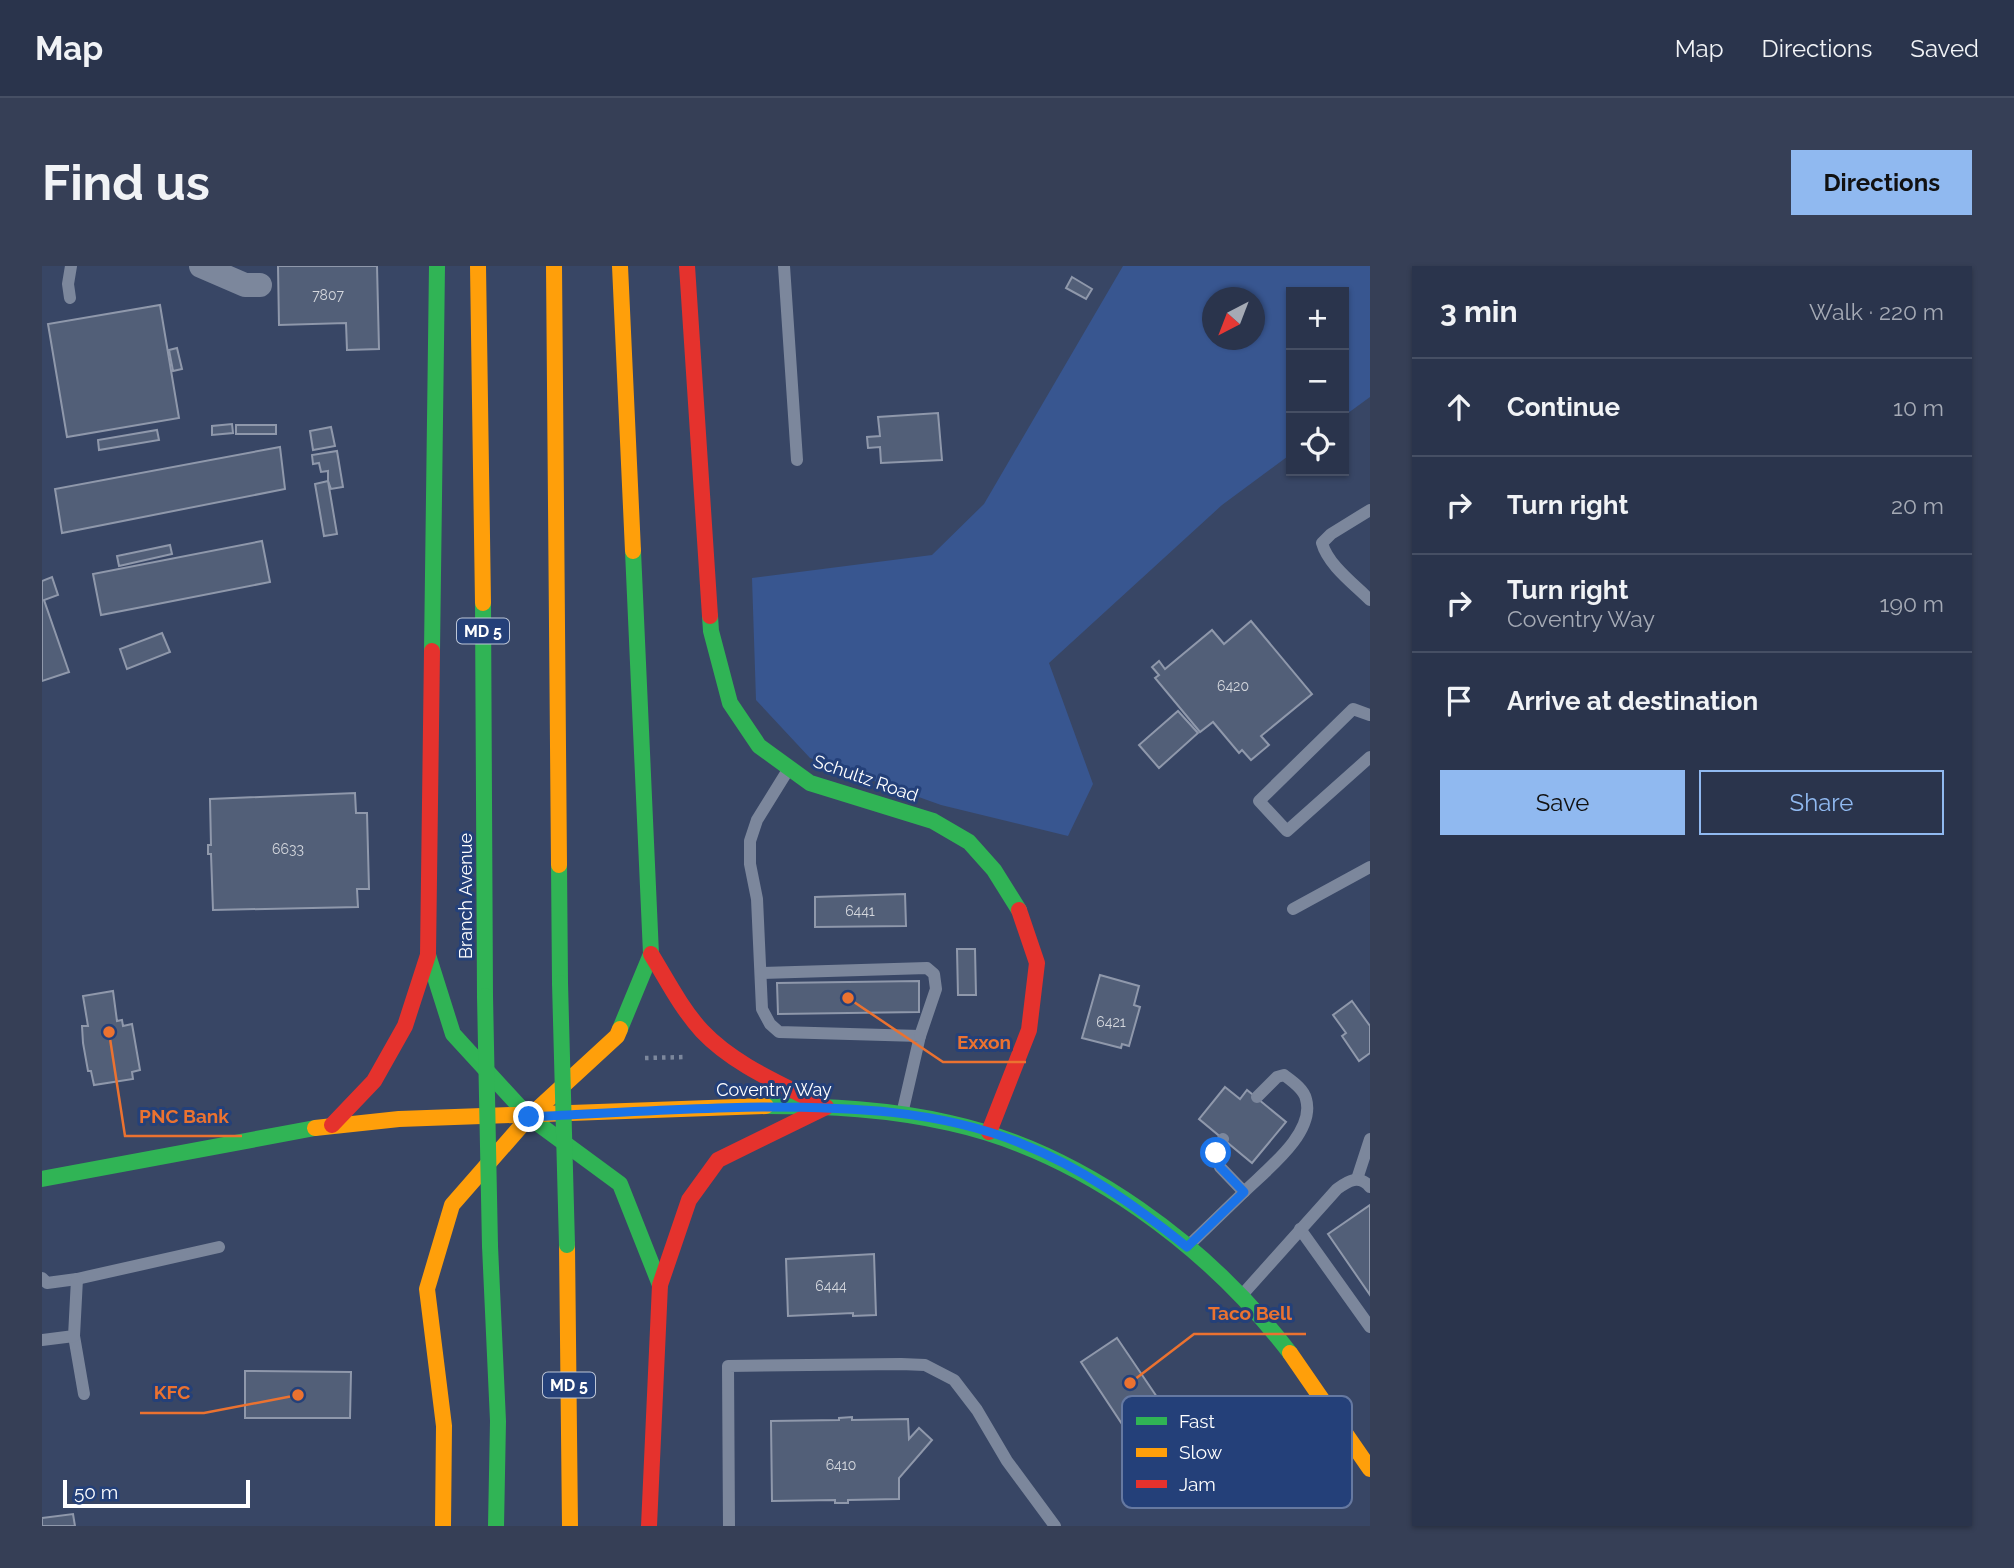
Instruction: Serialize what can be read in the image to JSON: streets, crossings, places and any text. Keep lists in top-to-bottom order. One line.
{"streets":{"main road":["MD 5","Schultz Road","Branch Avenue","Coventry Way"]},"crossings":[["Schultz Road","Coventry Way"]],"places":["Exxon","PNC Bank","Taco Bell","KFC"],"house_numbers":["7807","6420","6633","6441","6421","6444","6410"],"legend":["Fast","Slow","Jam"],"scale_bar":"50 m","north":"bottom left","page":{"header":"Map","nav":["Map","Directions","Saved"],"buttons":["Directions",["Save","Share"]],"title":"Find us","heading":["3 min","Walk · 220 m"],"map_buttons":["+","−"],"list":[["Continue","10 m"],["Turn right","20 m"],["Turn right","Coventry Way","190 m"],"Arrive at destination"],"scale":"50 m"}}
